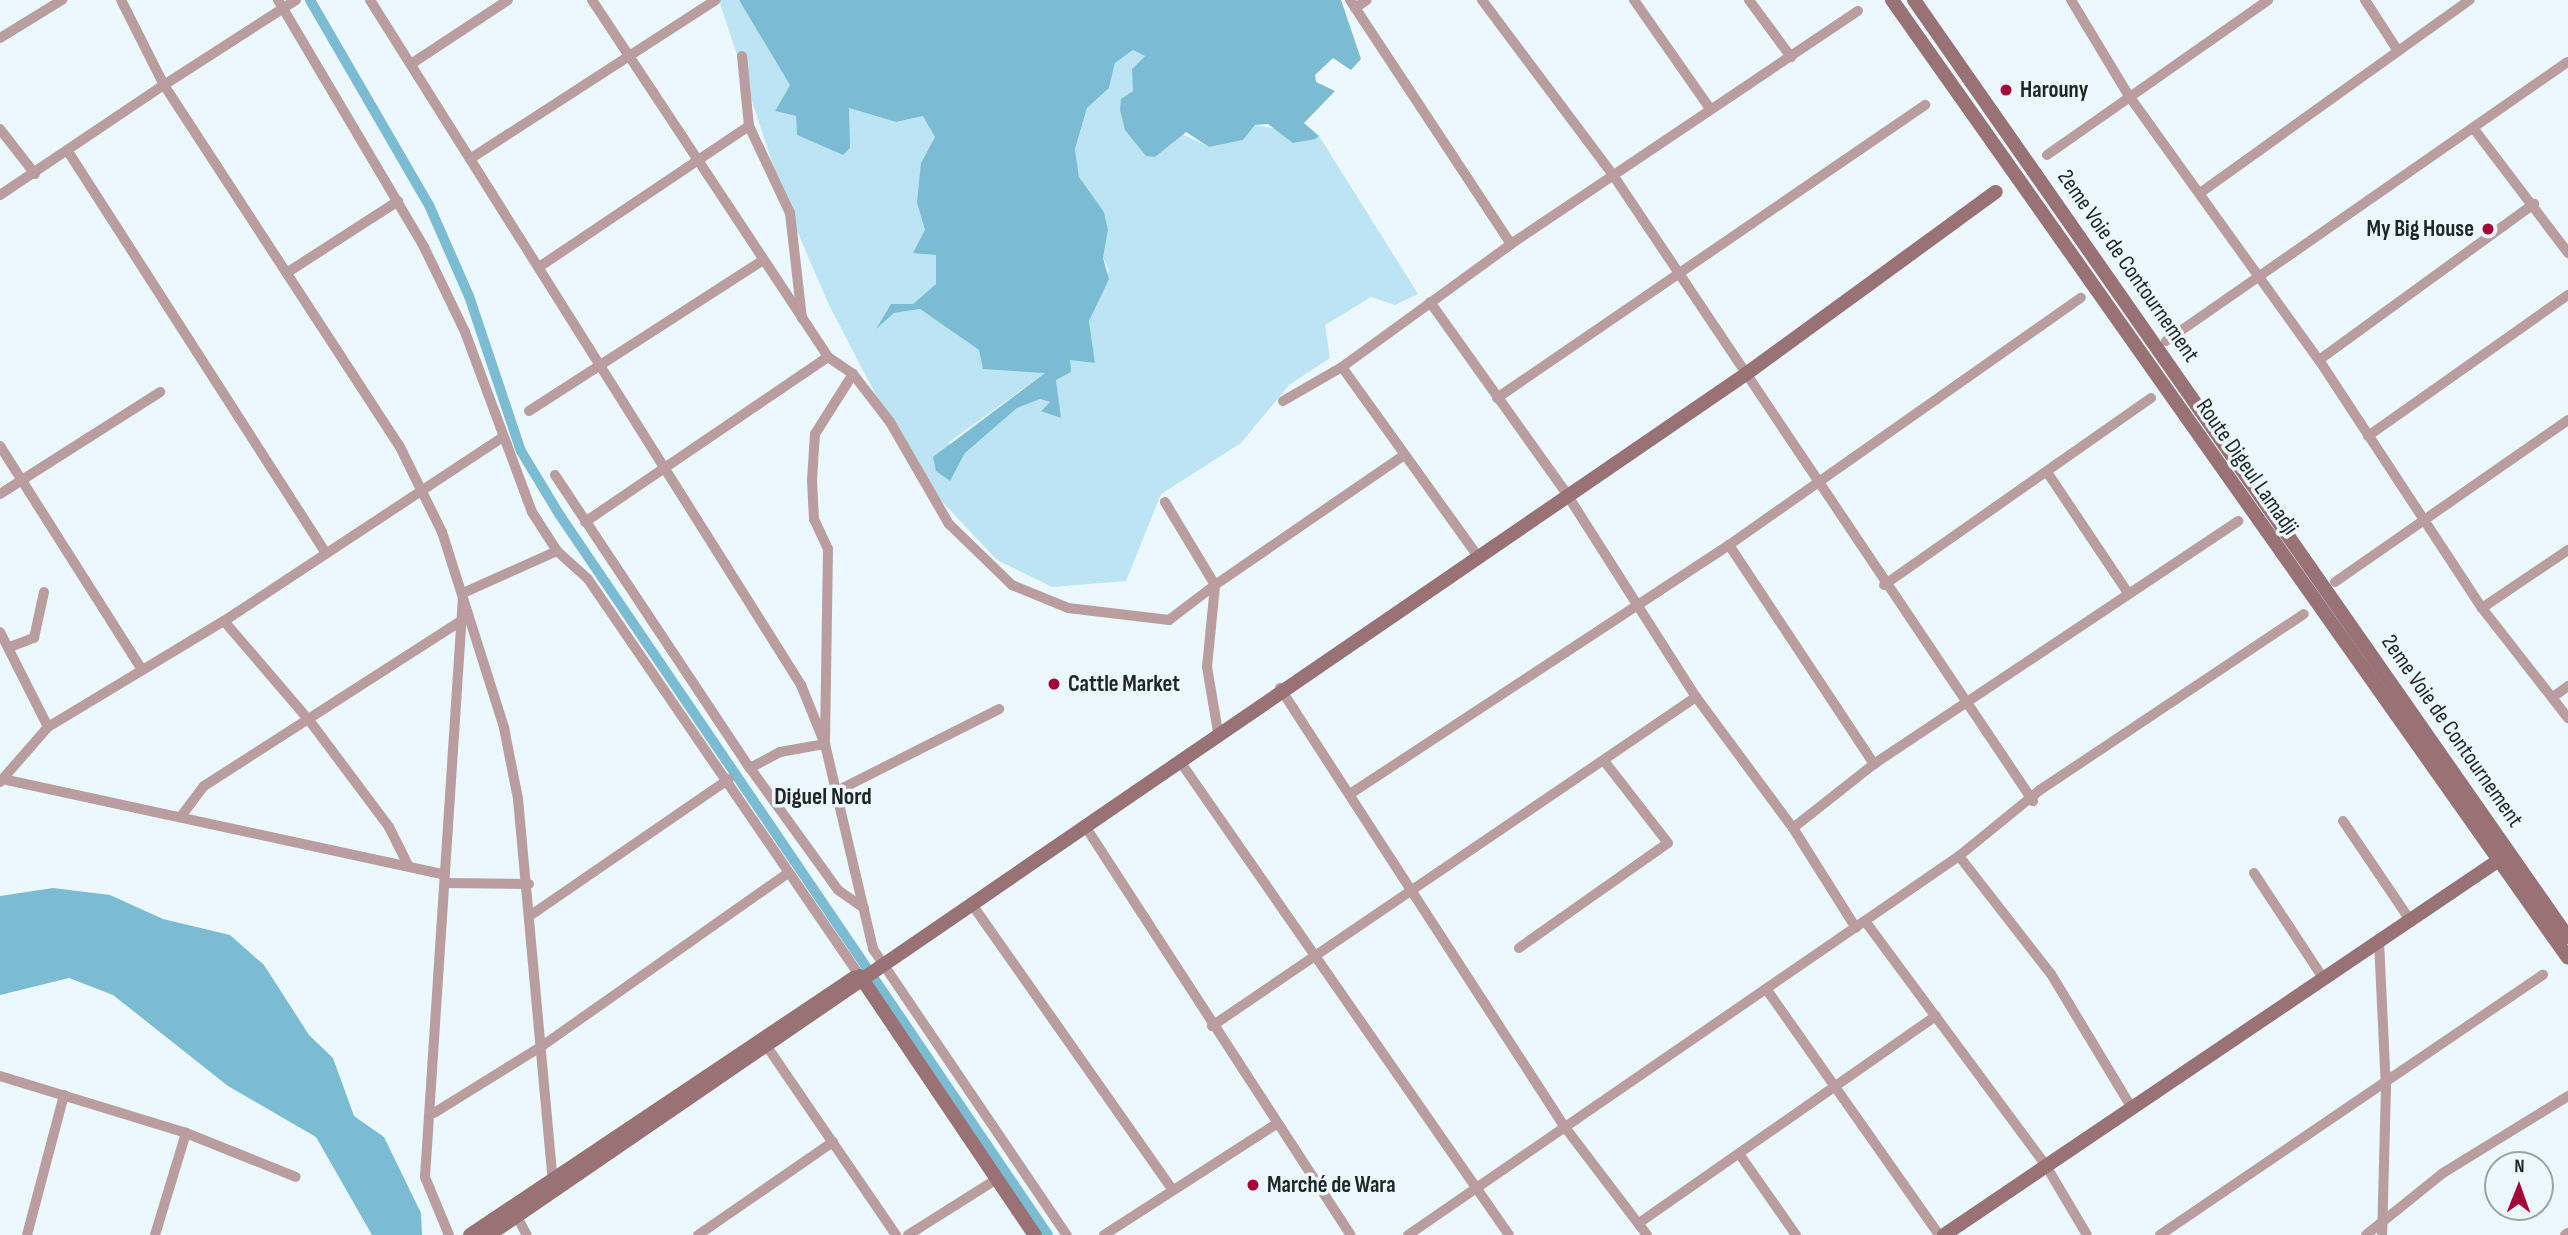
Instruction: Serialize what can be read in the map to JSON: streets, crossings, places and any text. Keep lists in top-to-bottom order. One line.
{"streets":{"street":["2eme Voie de Contournement","Route Digeul Lamadji"]},"crossings":[["2eme Voie de Contournement","Route Digeul Lamadji"]],"districts":["Diguel Nord"],"places":["Harouny","My Big House","Cattle Market","Marché de Wara"],"north":"top"}
